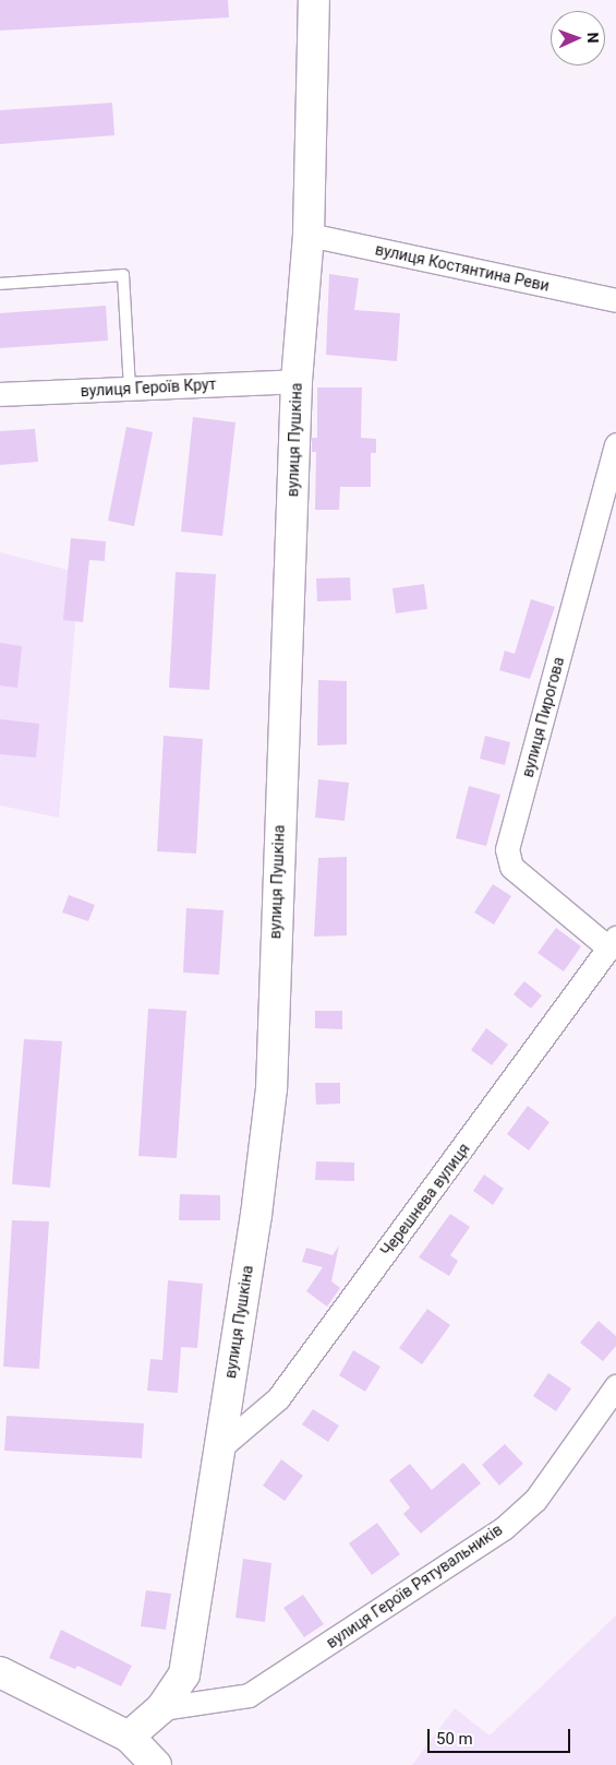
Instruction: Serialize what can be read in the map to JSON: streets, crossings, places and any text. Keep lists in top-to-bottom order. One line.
{"streets":{"street":["вулиця Костянтина Реви","вулиця Героїв Крут","вулиця Пушкіна","вулиця Пирогова","Черешнева вулиця","вулиця Героїв Рятувальників"]},"crossings":[["вулиця Костянтина Реви","вулиця Пушкіна"],["вулиця Героїв Крут","вулиця Пушкіна"],["вулиця Пушкіна","Черешнева вулиця"],["вулиця Пушкіна","вулиця Героїв Рятувальників"],["вулиця Пирогова","Черешнева вулиця"]],"scale_bar":"50 m","north":"right"}
